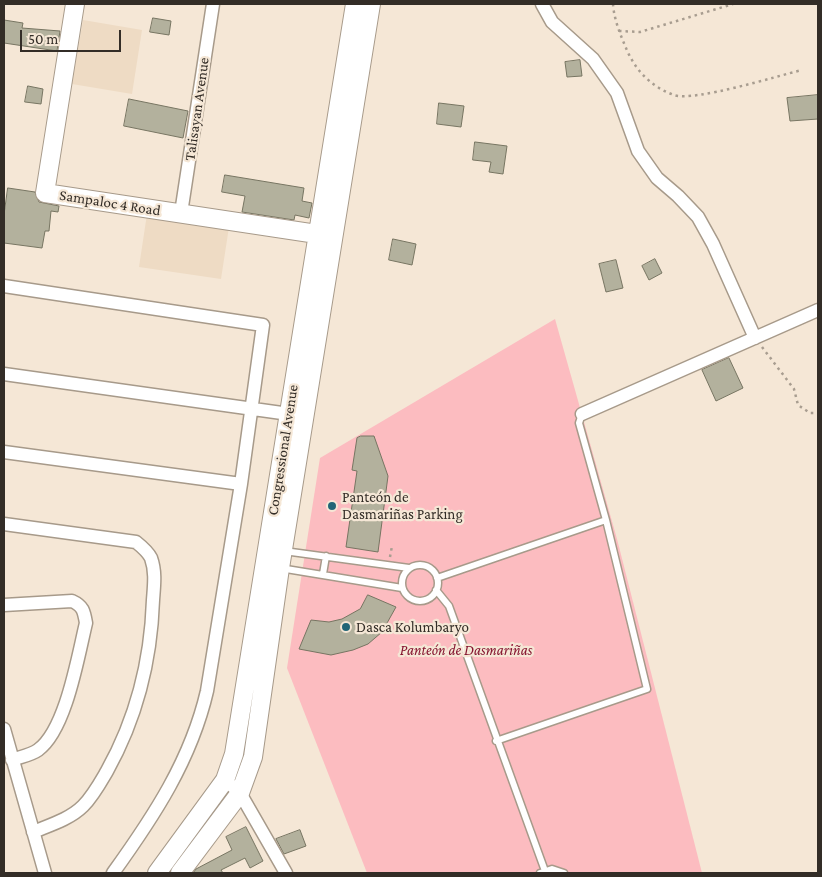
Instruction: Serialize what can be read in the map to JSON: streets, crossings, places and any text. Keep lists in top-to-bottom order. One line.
{"streets":{"main road":["Sampaloc 4 Road","Congressional Avenue"],"street":["Talisayan Avenue"]},"crossings":[["Talisayan Avenue","Sampaloc 4 Road"],["Sampaloc 4 Road","Congressional Avenue"]],"parks":["Panteón de Dasmariñas"],"places":["Panteón de Dasmariñas Parking","Dasca Kolumbaryo"],"scale_bar":"50 m"}
